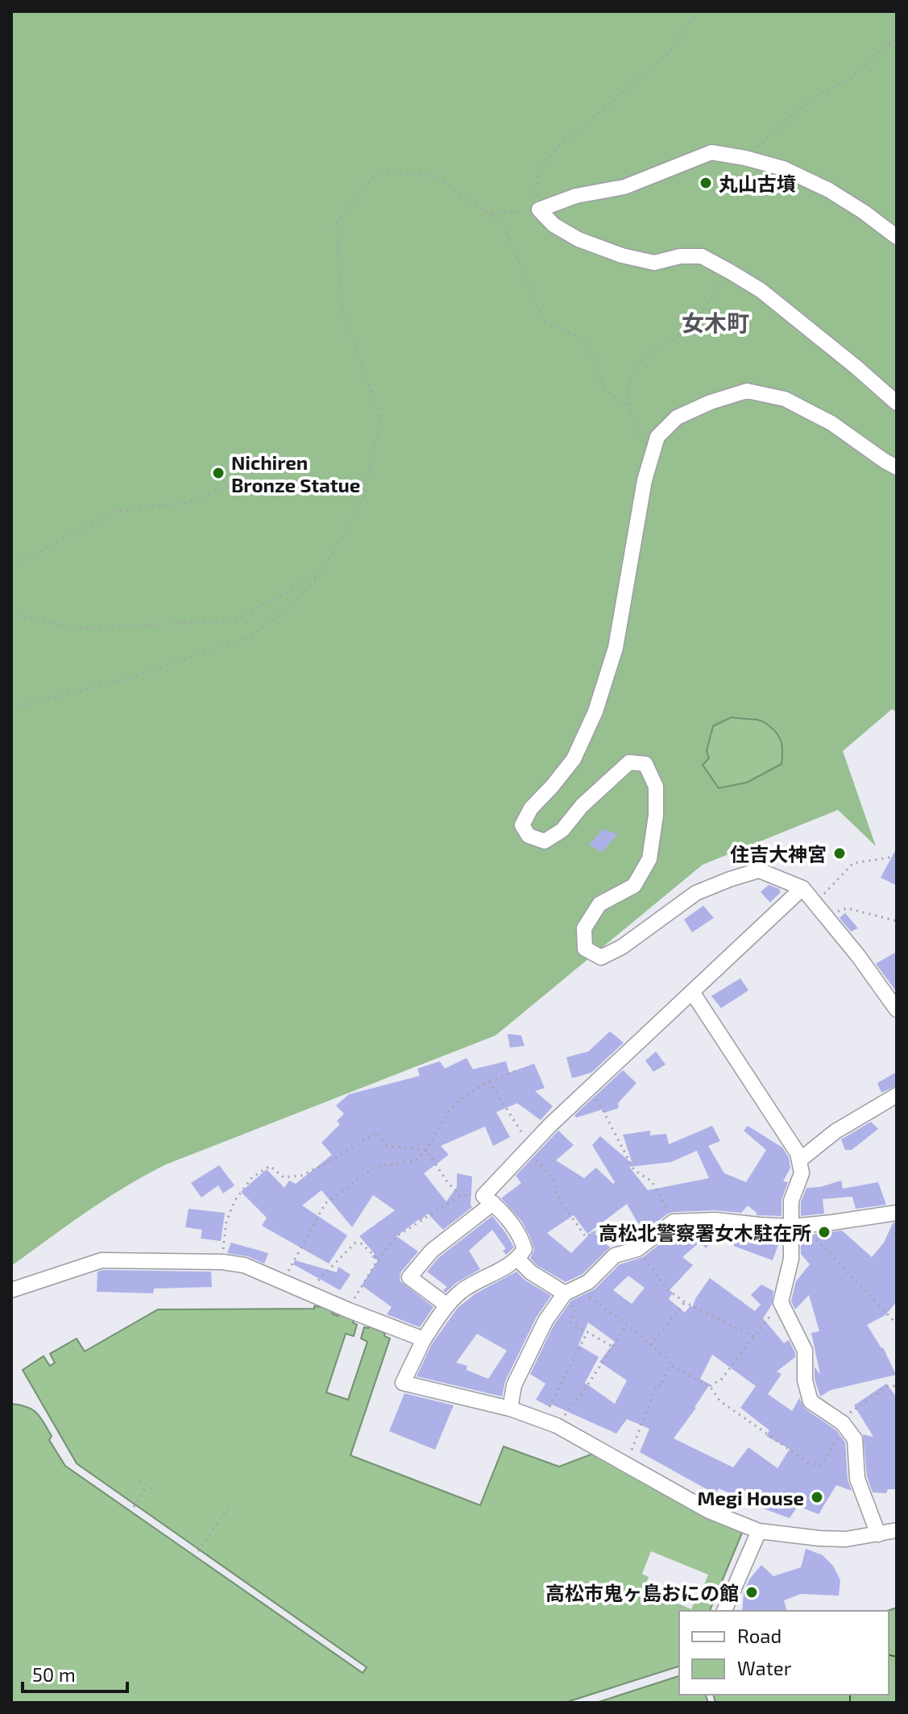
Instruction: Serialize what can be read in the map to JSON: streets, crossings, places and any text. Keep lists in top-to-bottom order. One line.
{"districts":["女木町"],"places":["丸山古墳","Nichiren Bronze Statue","住吉大神宮","高松北警察署女木駐在所","Megi House","高松市鬼ヶ島おにの館"],"legend":["Road","Water"],"scale_bar":"50 m"}
